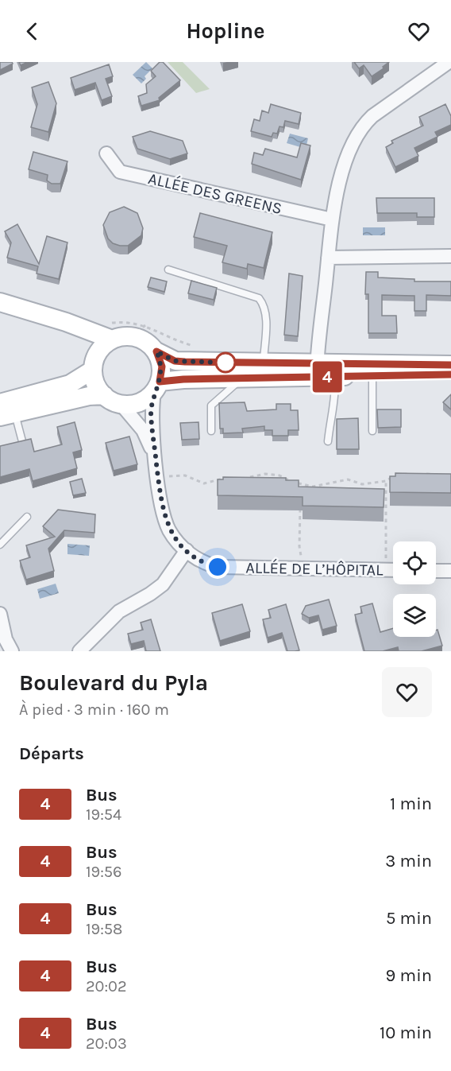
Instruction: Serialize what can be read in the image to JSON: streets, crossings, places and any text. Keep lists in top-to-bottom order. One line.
{"streets":{"street":["ALLÉE DES GREENS","ALLÉE DE L’HÔPITAL"]},"lines":["bus line 4"],"page":{"header":"Hopline","on_map":"4","heading":[["Boulevard du Pyla","À pied · 3 min · 160 m"],"Départs"],"list":[{"mark":"4","name":"Bus","note":"19:54","value":"1 min"},{"mark":"4","name":"Bus","note":"19:56","value":"3 min"},{"mark":"4","name":"Bus","note":"19:58","value":"5 min"},{"mark":"4","name":"Bus","note":"20:02","value":"9 min"},{"mark":"4","name":"Bus","note":"20:03","value":"10 min"}]}}
